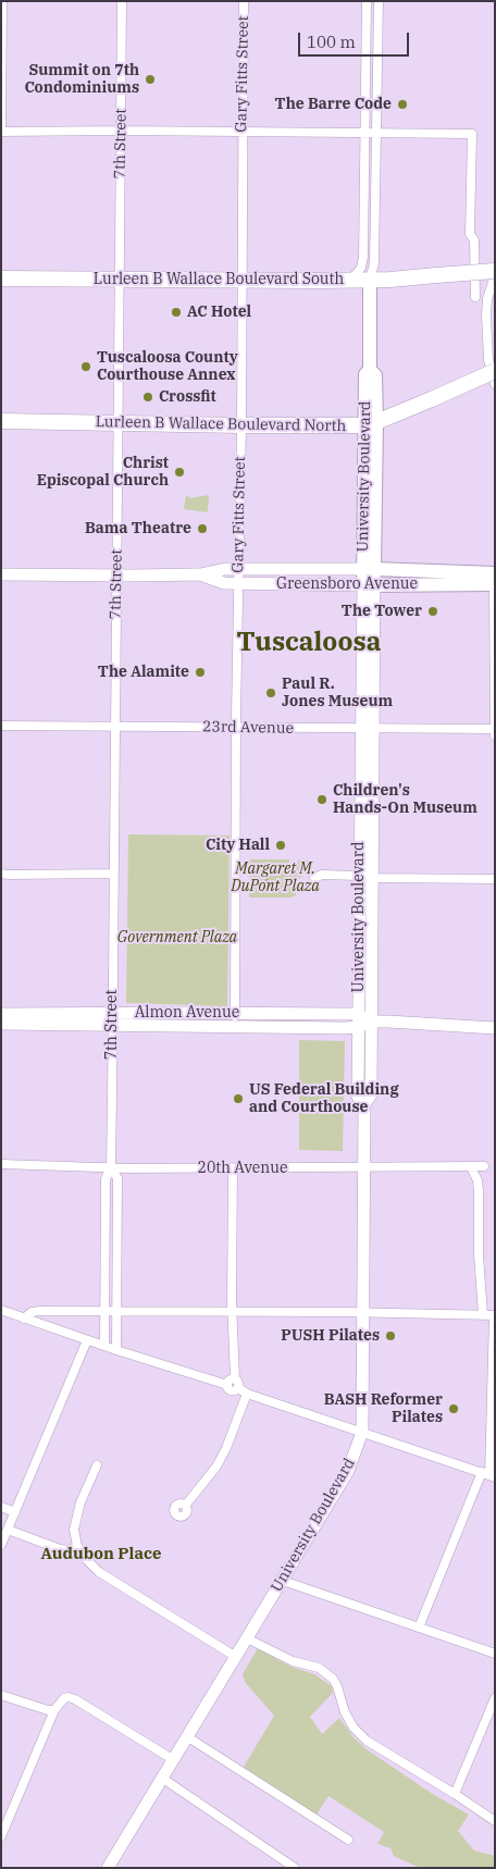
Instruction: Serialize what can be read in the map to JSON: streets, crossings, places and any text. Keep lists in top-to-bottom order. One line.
{"streets":{"highway":["Lurleen B Wallace Boulevard South","Lurleen B Wallace Boulevard North"],"main road":["University Boulevard","Greensboro Avenue","Almon Avenue"],"street":["Gary Fitts Street","7th Street","23rd Avenue","20th Avenue"]},"crossings":[["Gary Fitts Street","Lurleen B Wallace Boulevard South"],["Gary Fitts Street","Lurleen B Wallace Boulevard North"],["Gary Fitts Street","Greensboro Avenue"],["Gary Fitts Street","23rd Avenue"],["Gary Fitts Street","Almon Avenue"],["7th Street","Lurleen B Wallace Boulevard South"],["7th Street","Lurleen B Wallace Boulevard North"],["7th Street","Greensboro Avenue"],["7th Street","23rd Avenue"],["7th Street","Almon Avenue"],["7th Street","20th Avenue"],["Lurleen B Wallace Boulevard South","University Boulevard"],["Lurleen B Wallace Boulevard North","University Boulevard"],["University Boulevard","Greensboro Avenue"],["University Boulevard","23rd Avenue"],["University Boulevard","Almon Avenue"],["University Boulevard","20th Avenue"]],"districts":["Tuscaloosa","Audubon Place"],"parks":["Margaret M. DuPont Plaza","Government Plaza"],"places":["Summit on 7th Condominiums","The Barre Code","AC Hotel","Tuscaloosa County Courthouse Annex","Crossfit","Christ Episcopal Church","Bama Theatre","The Tower","The Alamite","Paul R. Jones Museum","Children's Hands-On Museum","City Hall","US Federal Building and Courthouse","PUSH Pilates","BASH Reformer Pilates"],"scale_bar":"100 m"}
